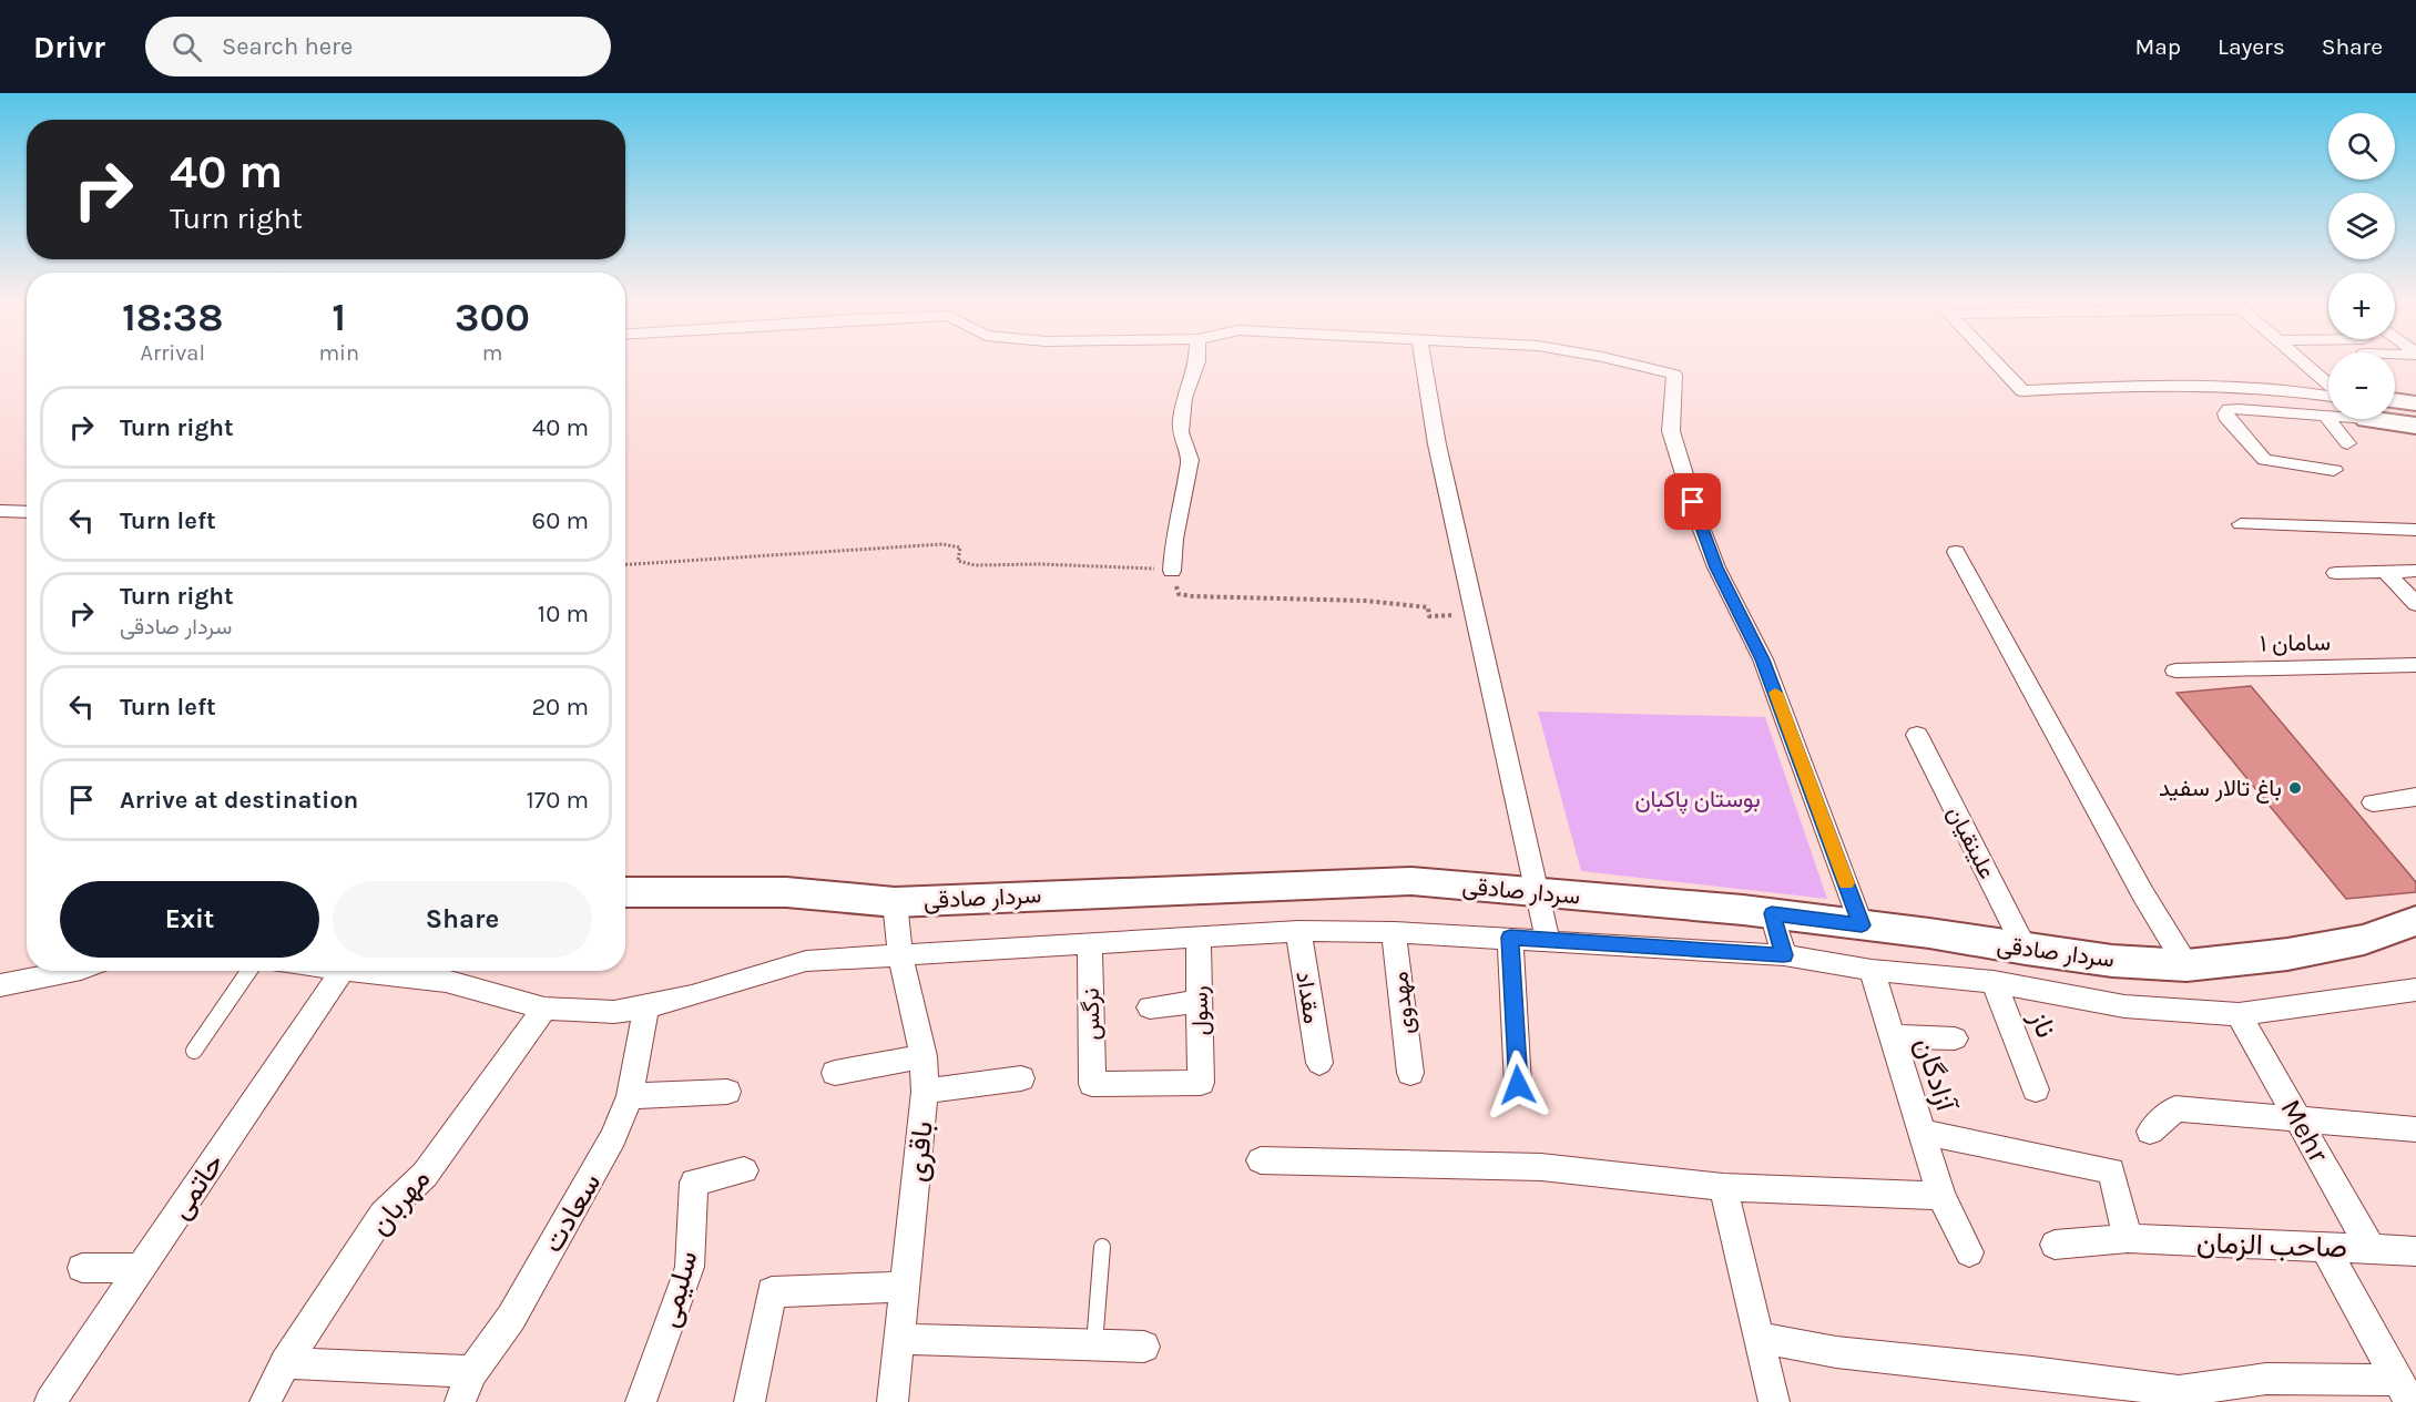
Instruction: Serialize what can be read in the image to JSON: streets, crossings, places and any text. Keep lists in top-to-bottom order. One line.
{"streets":{"street":["سامان ۱","علینقیان","سردار صادقی","مقداد","مهدوی","رسول","نرگس","ناز","آزادگان","Mehr","باقری","حاتمی","مهربان","سعادت","صاحب الزمان","سلیمی"]},"crossings":[["علینقیان","سردار صادقی"],["سردار صادقی","باقری"],["رسول","نرگس"],["Mehr","صاحب الزمان"]],"parks":["بوستان پاکبان"],"places":["باغ تالار سفید"],"page":{"header":"Drivr","search":"Search here","nav":["Map","Layers","Share"],"map_buttons":["+","−"],"turn":["40 m","Turn right"],"eta":["18:38","Arrival","1","min","300","m"],"list":[{"name":"Turn right","value":"40 m"},{"name":"Turn left","value":"60 m"},{"name":"Turn right","note":"سردار صادقی","value":"10 m"},{"name":"Turn left","value":"20 m"},{"name":"Arrive at destination","value":"170 m"}],"buttons":["Exit","Share"]}}
